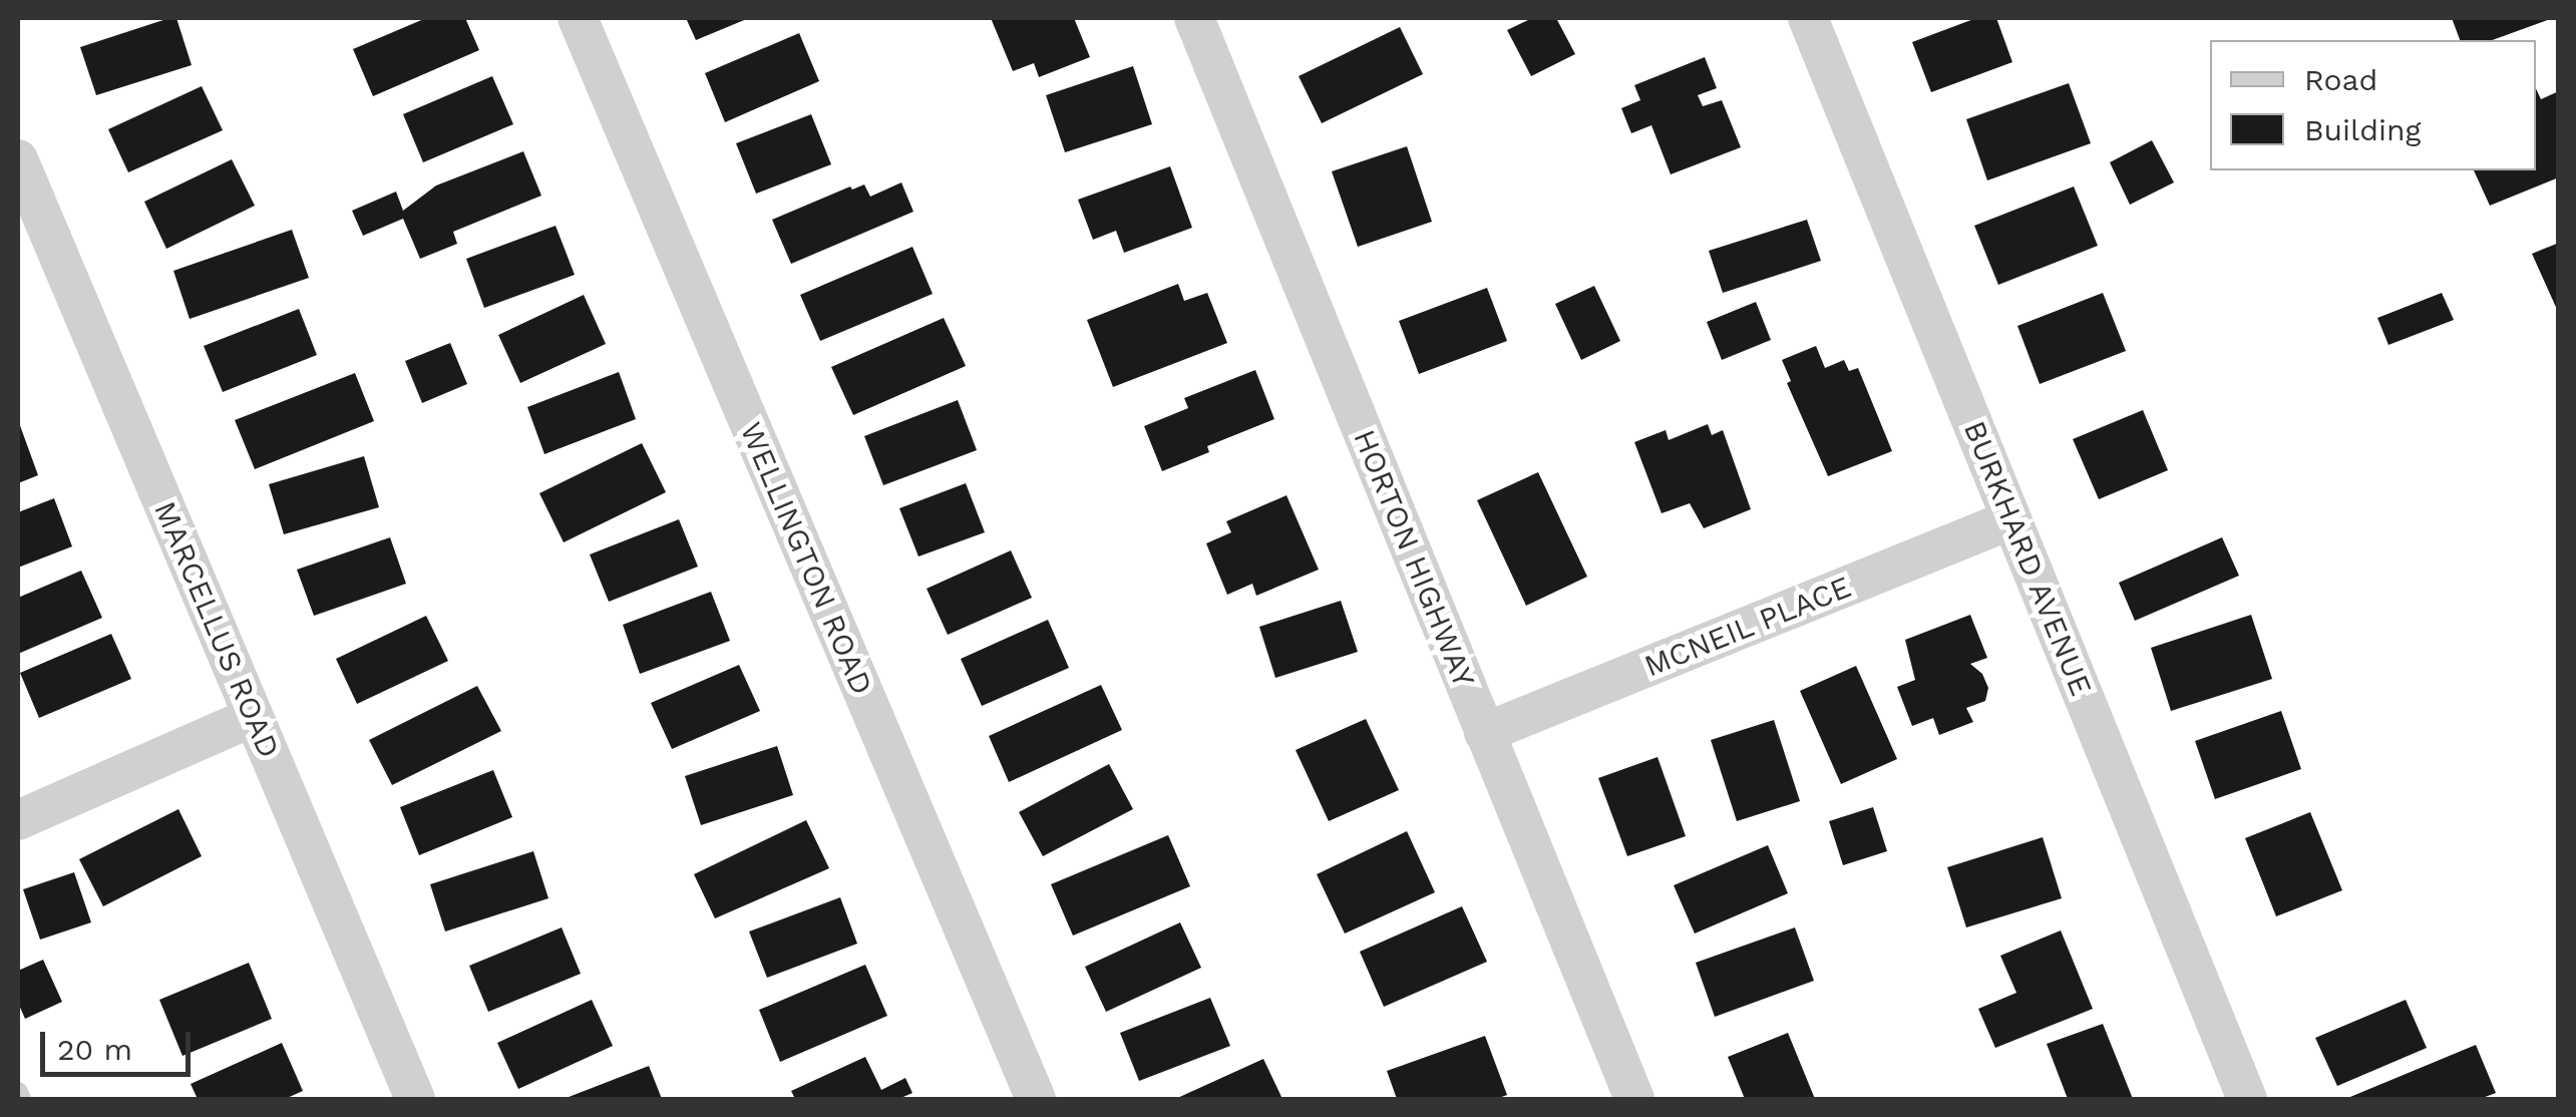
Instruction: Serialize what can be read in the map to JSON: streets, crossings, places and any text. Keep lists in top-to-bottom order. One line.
{"streets":{"street":["WELLINGTON ROAD","HORTON HIGHWAY","BURKHARD AVENUE","MCNEIL PLACE","MARCELLUS ROAD"]},"crossings":[["HORTON HIGHWAY","MCNEIL PLACE"],["BURKHARD AVENUE","MCNEIL PLACE"]],"legend":["Road","Building"],"scale_bar":"20 m"}
